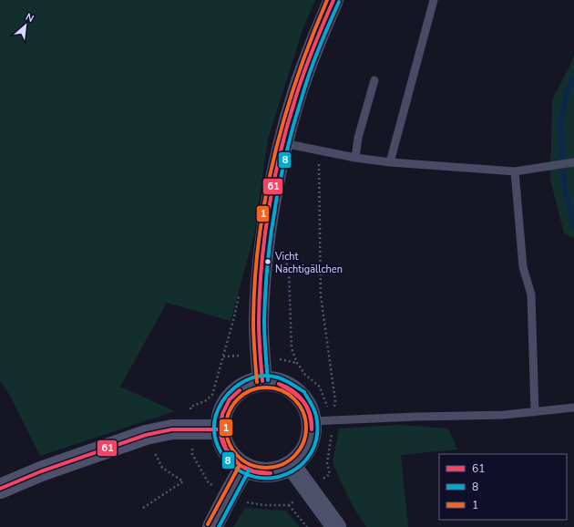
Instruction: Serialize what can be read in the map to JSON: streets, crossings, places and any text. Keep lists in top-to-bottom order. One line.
{"places":["Vicht Nachtigällchen"],"lines":["transit line 61","transit line 1","transit line 8"],"legend":["61","8","1"],"north":"top right"}
